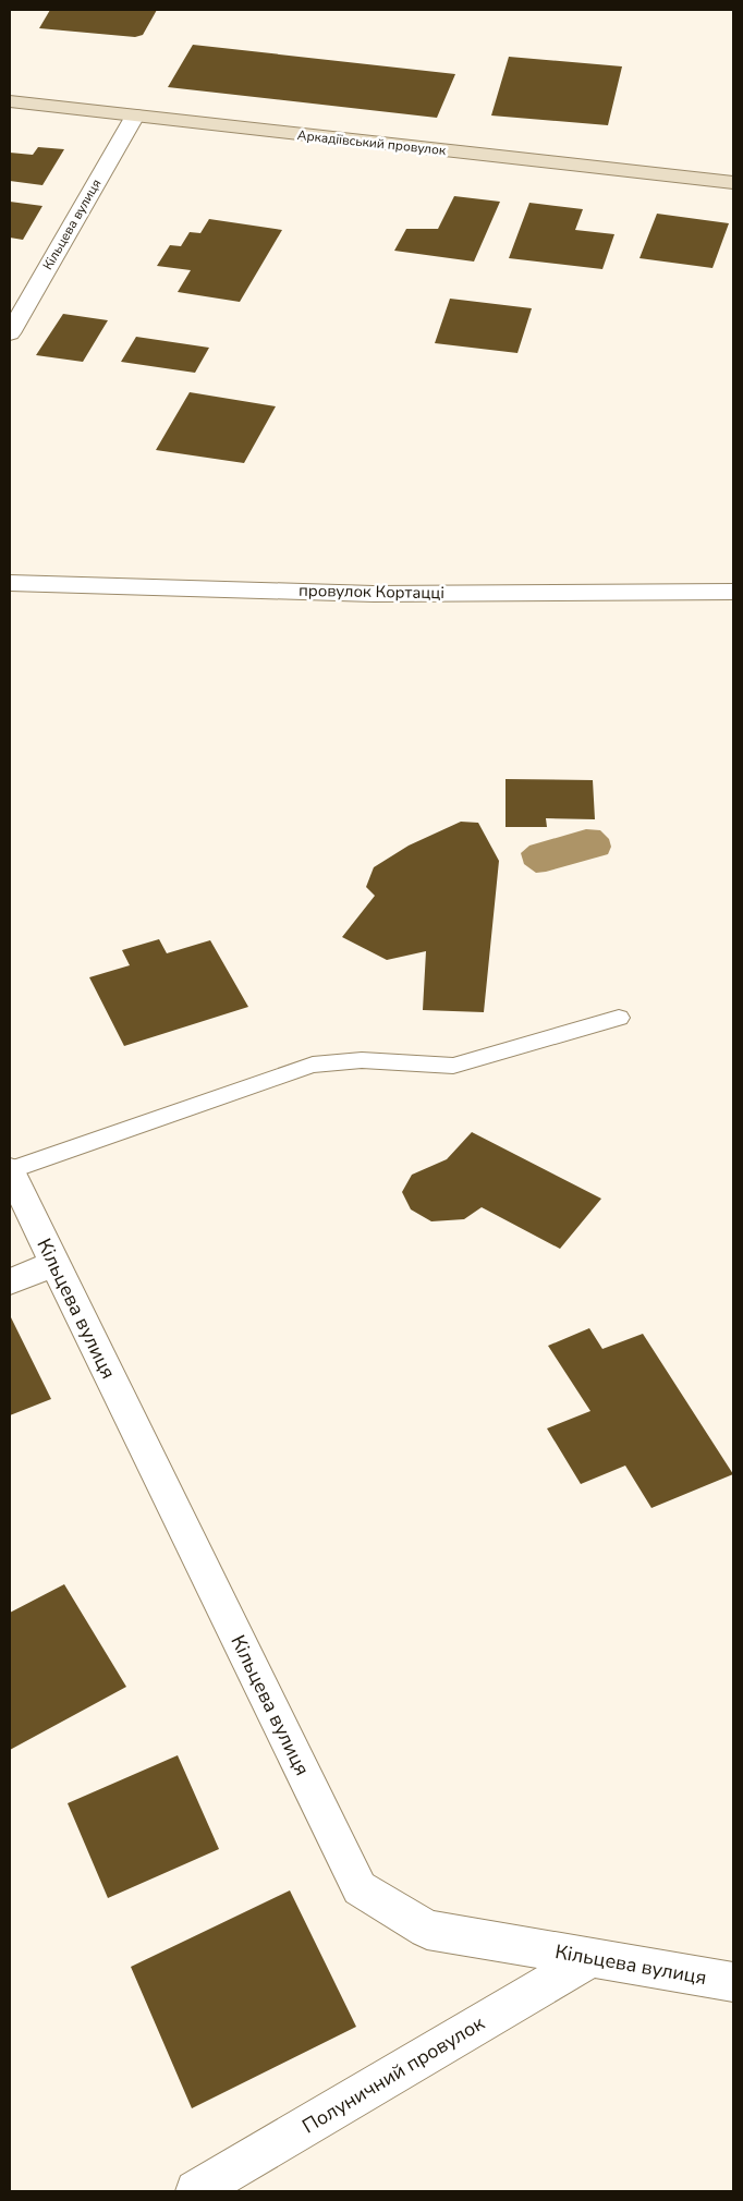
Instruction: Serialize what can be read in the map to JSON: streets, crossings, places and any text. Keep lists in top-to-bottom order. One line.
{"streets":{"street":["Аркадіївський провулок","Кільцева вулиця","провулок Кортацці","Полуничний провулок"]},"crossings":[["Аркадіївський провулок","Кільцева вулиця"],["Кільцева вулиця","Полуничний провулок"]]}
